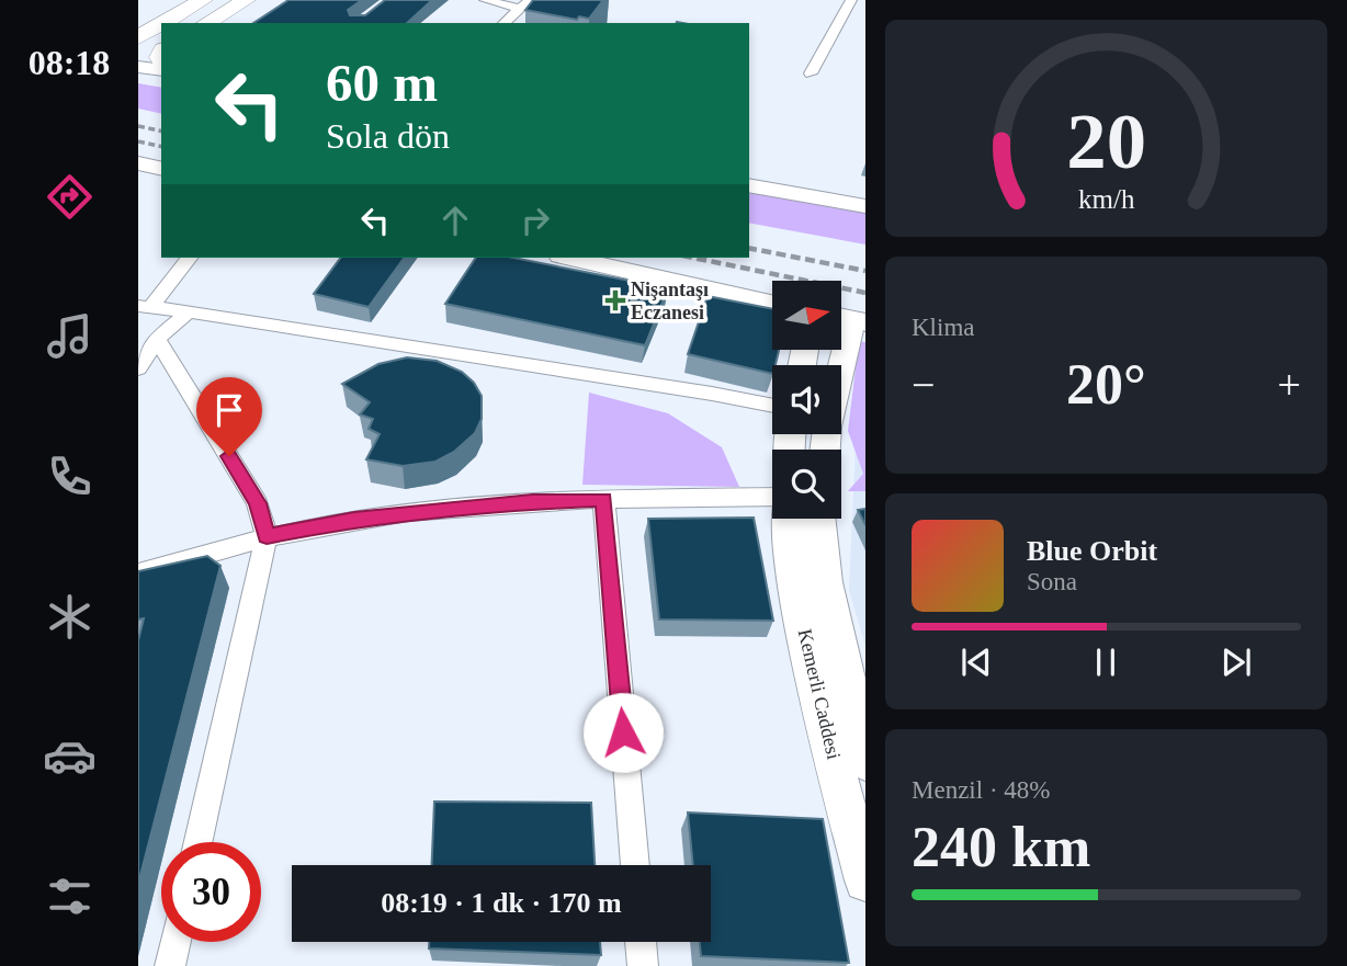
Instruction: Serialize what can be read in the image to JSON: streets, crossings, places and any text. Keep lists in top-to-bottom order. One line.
{"streets":{"street":["Kemerli Caddesi"]},"places":{"health":["Nişantaşı Eczanesi"]},"north":"right","page":{"tabs":"08:18","turn":["60 m","Sola dön"],"tile":["Klima",["Menzil · 48%","240 km"]],"heat":["−","20°","+"],"song":["Blue Orbit","Sona"],"limit":"30","trip":"08:19 · 1 dk · 170 m","gauge":["20","km/h"]}}
